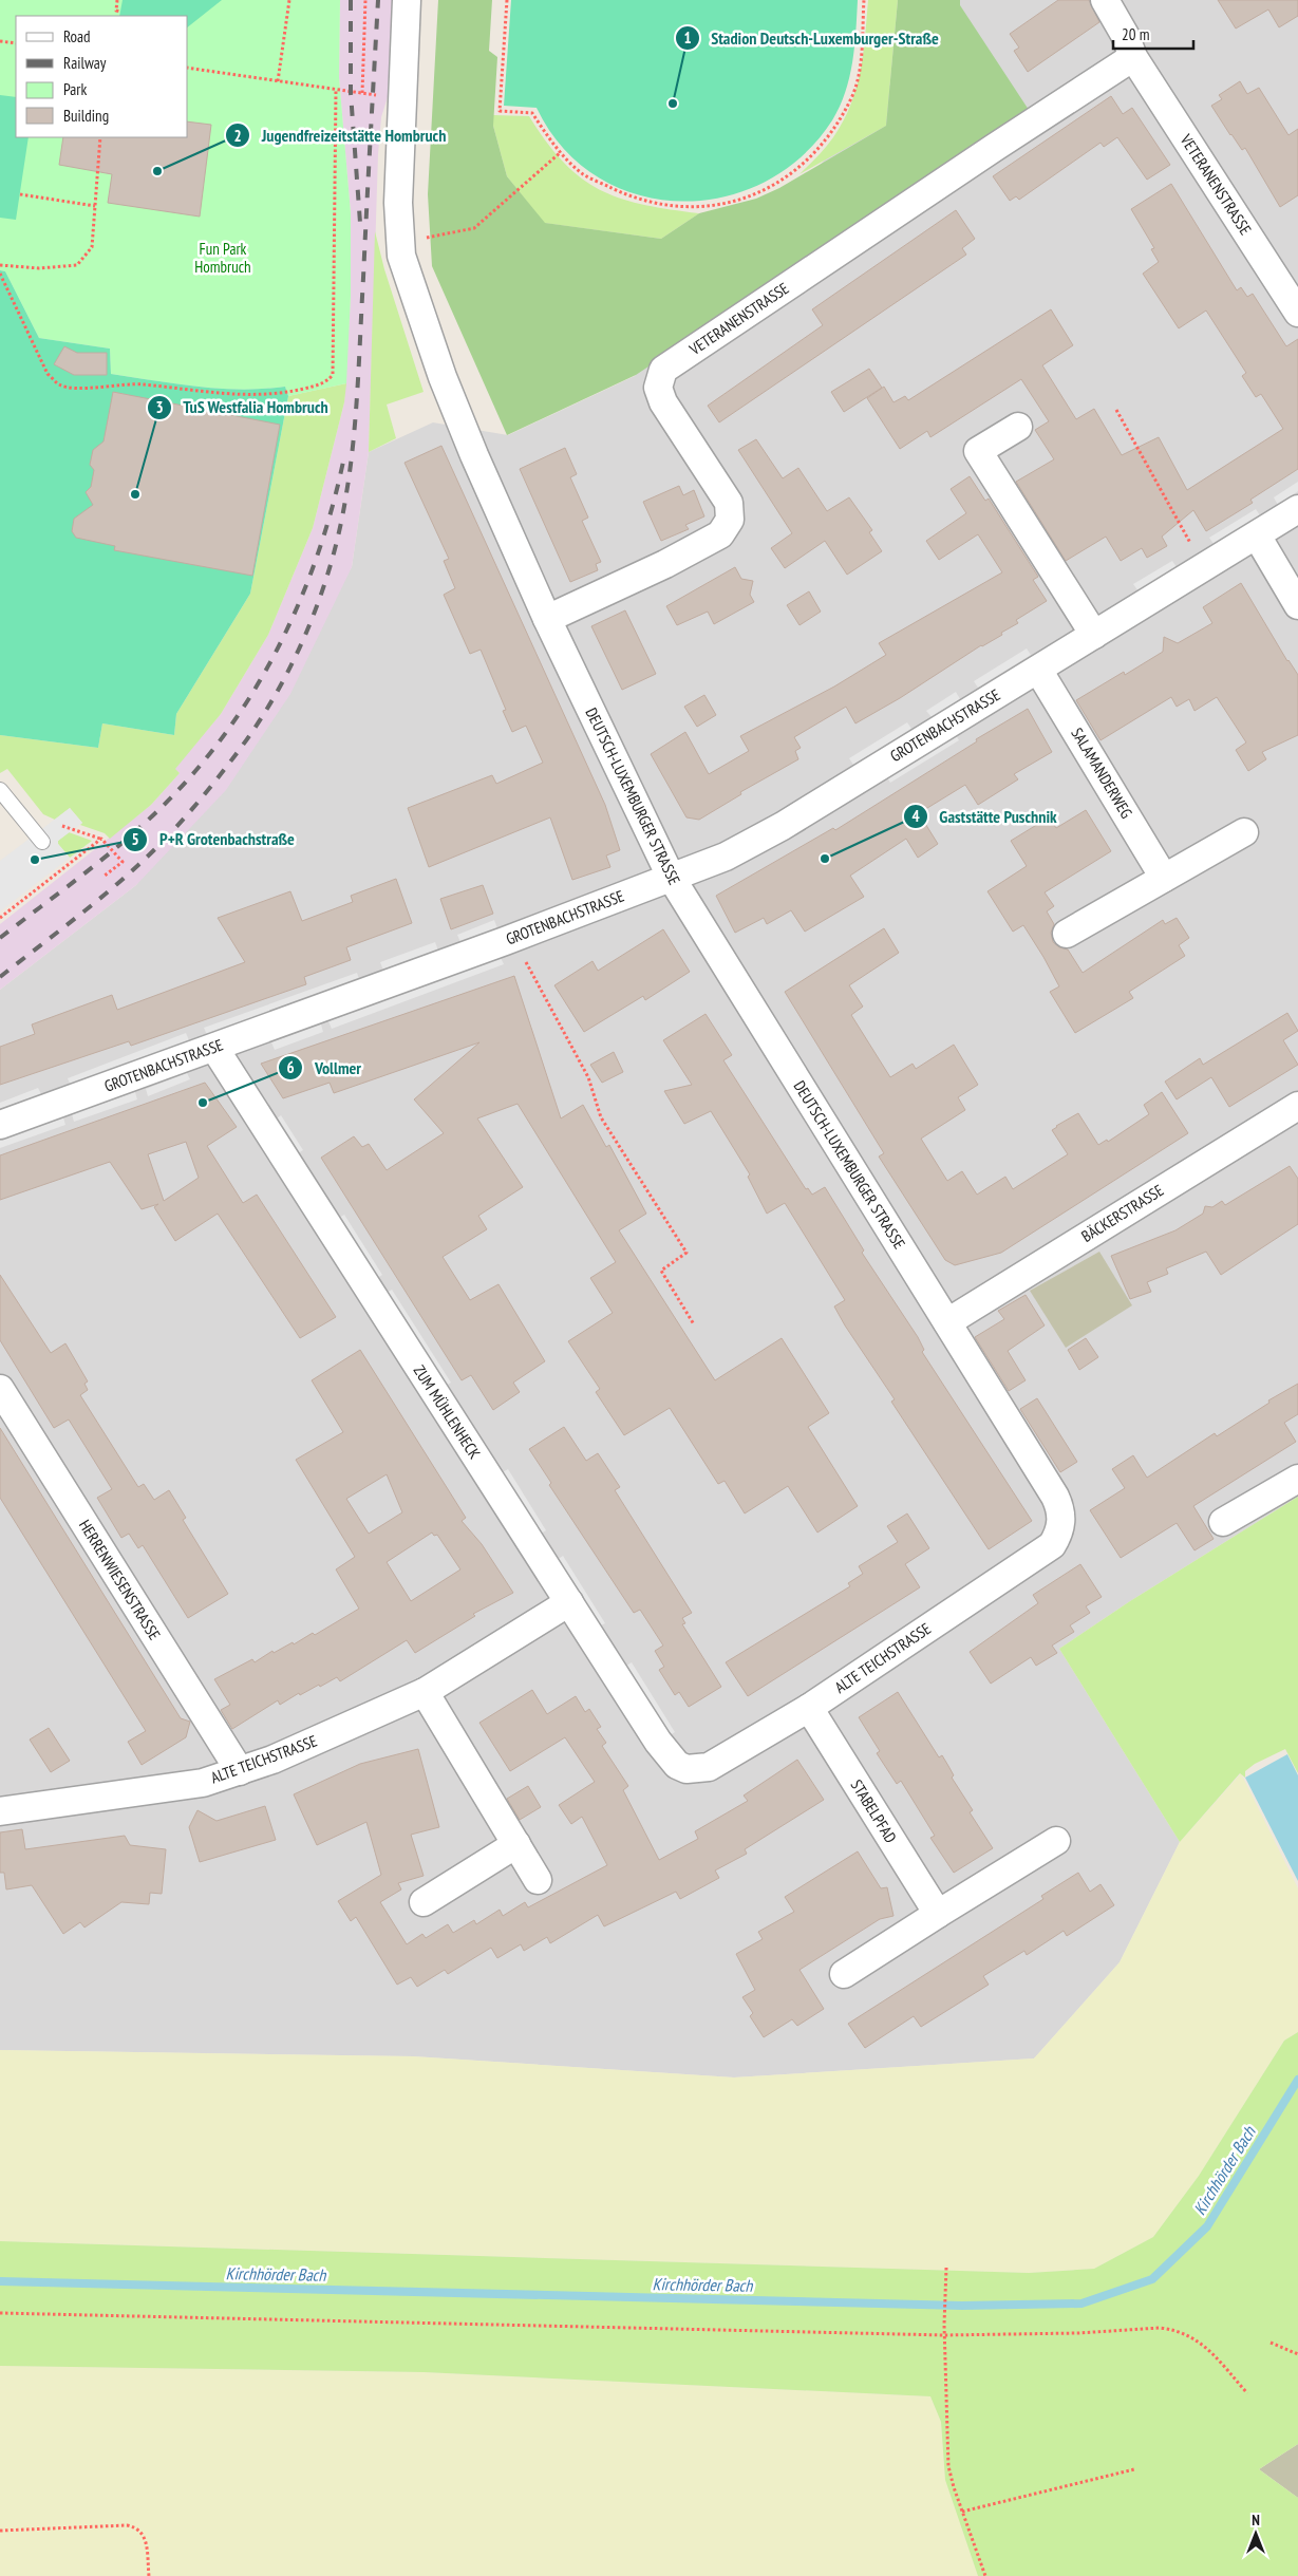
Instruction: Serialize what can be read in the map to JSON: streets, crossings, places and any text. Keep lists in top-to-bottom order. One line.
{"streets":{"street":["VETERANENSTRASSE","GROTENBACHSTRASSE","SALAMANDERWEG","DEUTSCH-LUXEMBURGER STRASSE","BÄCKERSTRASSE","ZUM MÜHLENHECK","HERRENWIESENSTRASSE","ALTE TEICHSTRASSE","STABELPFAD"]},"crossings":[["VETERANENSTRASSE","DEUTSCH-LUXEMBURGER STRASSE"],["GROTENBACHSTRASSE","SALAMANDERWEG"],["GROTENBACHSTRASSE","DEUTSCH-LUXEMBURGER STRASSE"],["GROTENBACHSTRASSE","ZUM MÜHLENHECK"],["DEUTSCH-LUXEMBURGER STRASSE","BÄCKERSTRASSE"],["DEUTSCH-LUXEMBURGER STRASSE","ALTE TEICHSTRASSE"],["ZUM MÜHLENHECK","ALTE TEICHSTRASSE"],["HERRENWIESENSTRASSE","ALTE TEICHSTRASSE"],["ALTE TEICHSTRASSE","STABELPFAD"]],"water":["Kirchhörder Bach"],"parks":["Fun Park Hombruch"],"places":["Stadion Deutsch-Luxemburger-Straße","Jugendfreizeitstätte Hombruch","TuS Westfalia Hombruch","Gaststätte Puschnik","P+R Grotenbachstraße","Vollmer"],"legend":["Road","Railway","Park","Building"],"scale_bar":"20 m","north":"top"}
